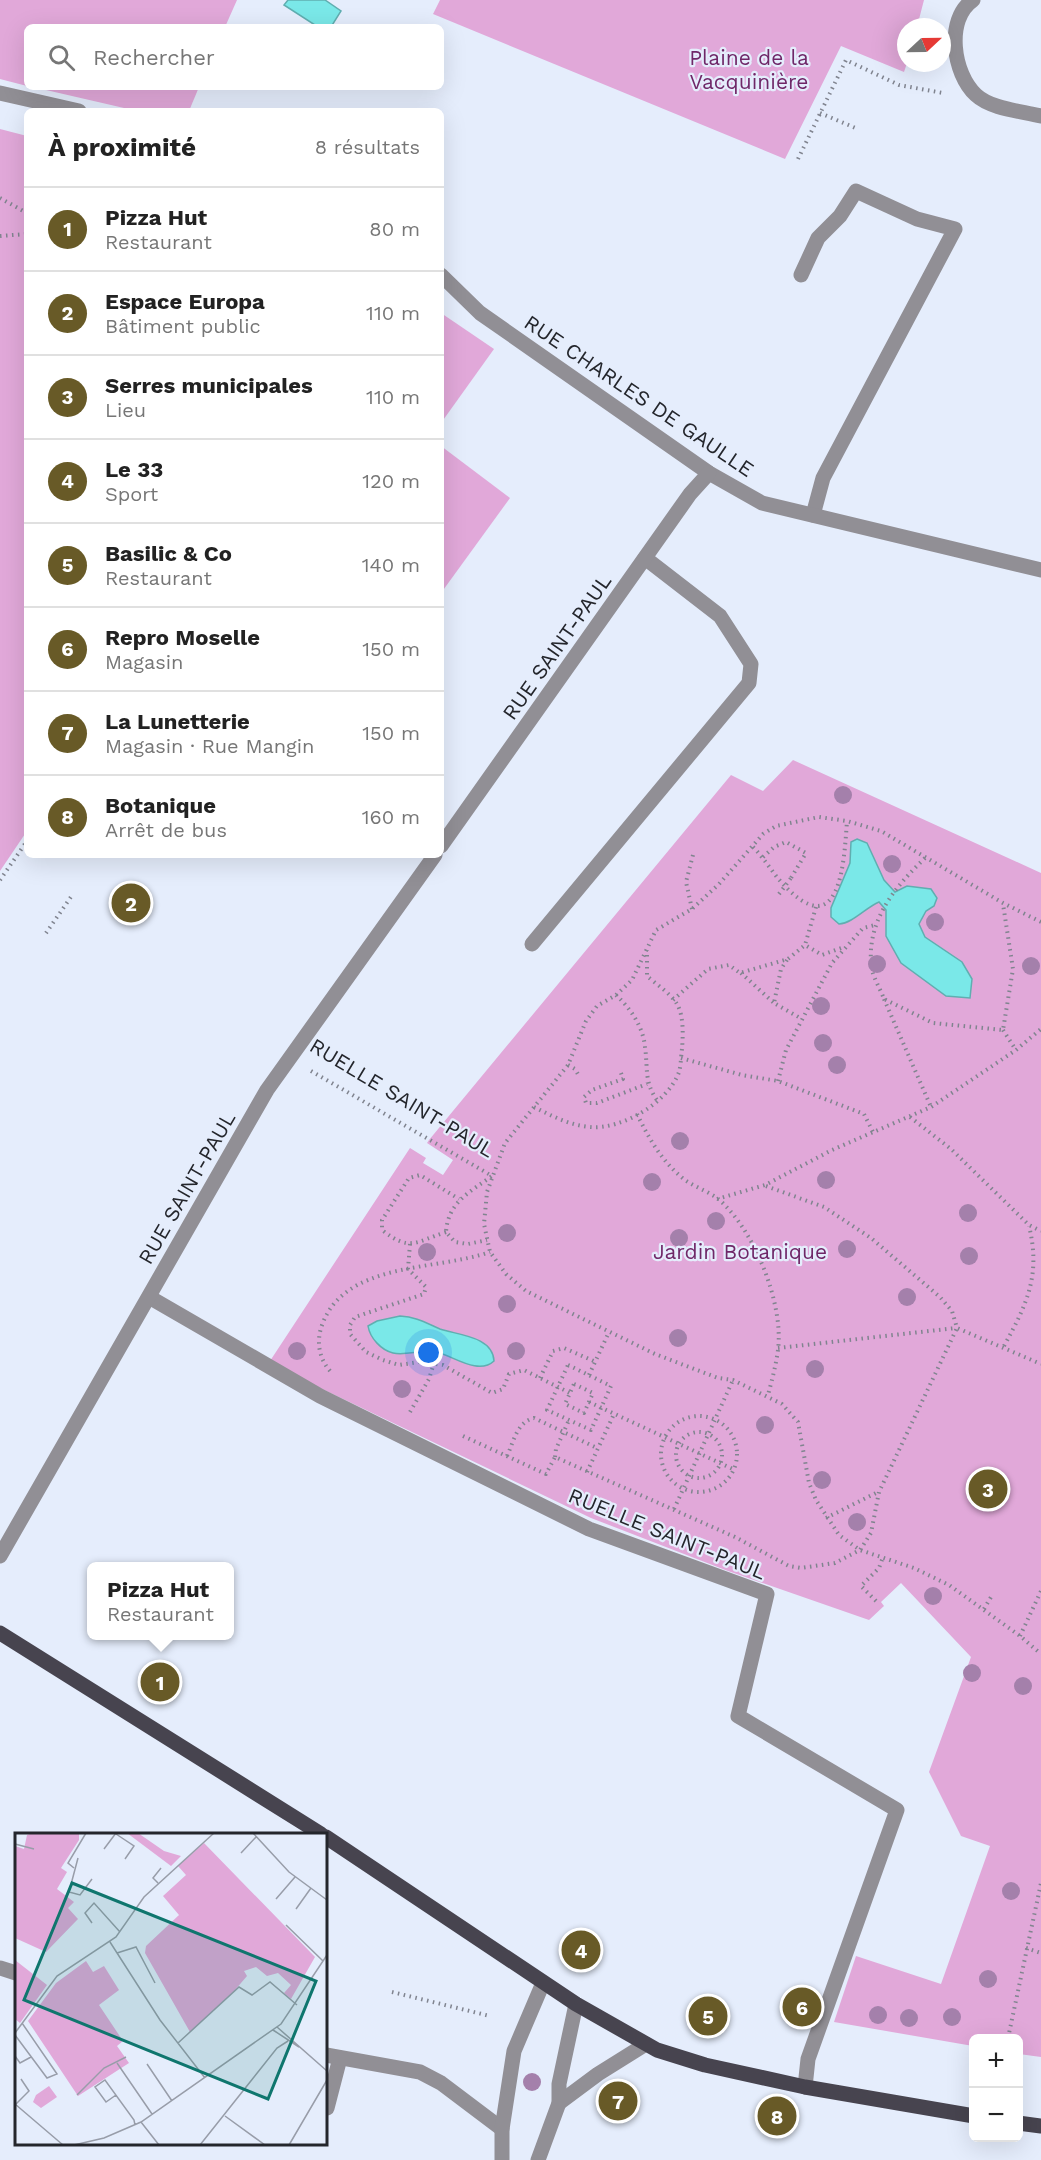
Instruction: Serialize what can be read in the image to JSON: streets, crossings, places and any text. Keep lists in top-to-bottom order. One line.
{"streets":{"street":["RUE CHARLES DE GAULLE","RUE SAINT-PAUL","RUELLE SAINT-PAUL"]},"crossings":[["RUE CHARLES DE GAULLE","RUE SAINT-PAUL"],["RUE SAINT-PAUL","RUELLE SAINT-PAUL"]],"parks":["Plaine de la Vacquinière","Jardin Botanique"],"north":"right","page":{"search":"Rechercher","heading":["À proximité","8 résultats"],"list":[{"mark":"1","name":"Pizza Hut","note":"Restaurant","value":"80 m"},{"mark":"2","name":"Espace Europa","note":"Bâtiment public","value":"110 m"},{"mark":"3","name":"Serres municipales","note":"Lieu","value":"110 m"},{"mark":"4","name":"Le 33","note":"Sport","value":"120 m"},{"mark":"5","name":"Basilic & Co","note":"Restaurant","value":"140 m"},{"mark":"6","name":"Repro Moselle","note":"Magasin","value":"150 m"},{"mark":"7","name":"La Lunetterie","note":"Magasin · Rue Mangin","value":"150 m"},{"mark":"8","name":"Botanique","note":"Arrêt de bus","value":"160 m"}],"pins":["2","3","1","4","6","5","7","8"],"popup":["Pizza Hut","Restaurant"],"map_buttons":["+","−"]}}
